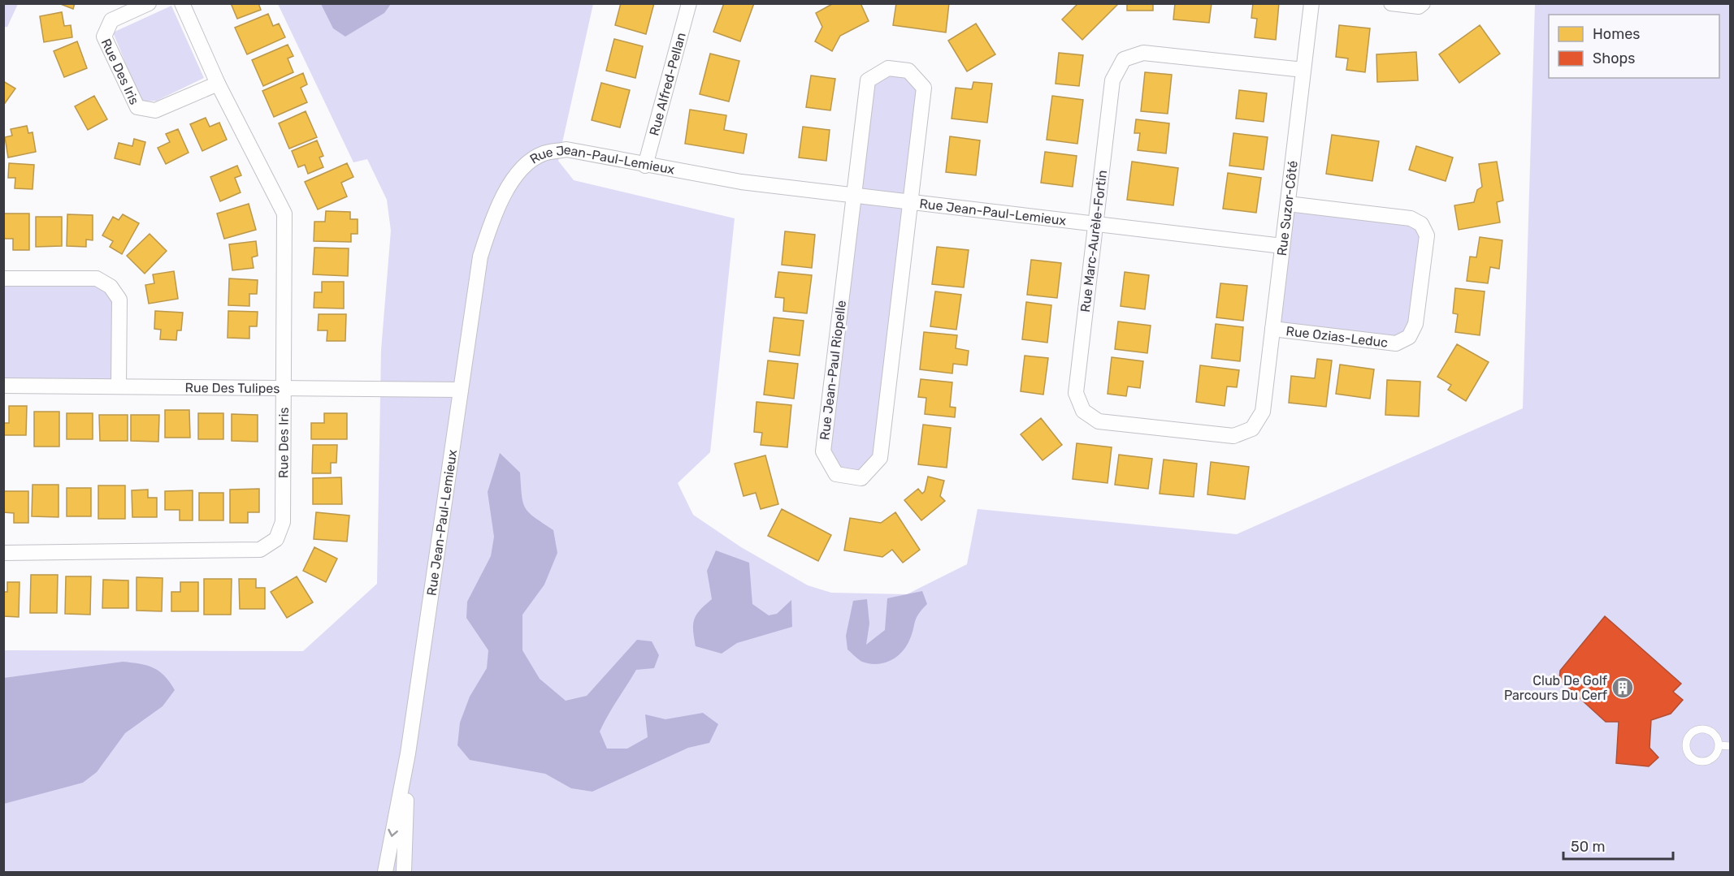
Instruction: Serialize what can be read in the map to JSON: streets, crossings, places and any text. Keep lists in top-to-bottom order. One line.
{"streets":{"street":["Rue Des Iris","Rue Alfred-Pellan","Rue Jean-Paul-Lemieux","Rue Suzor-Côté","Rue Marc-Aurèle-Fortin","Rue Ozias-Leduc","Rue Jean-Paul Riopelle","Rue Des Tulipes"]},"crossings":[["Rue Des Iris","Rue Des Tulipes"],["Rue Alfred-Pellan","Rue Jean-Paul-Lemieux"],["Rue Jean-Paul-Lemieux","Rue Suzor-Côté"],["Rue Jean-Paul-Lemieux","Rue Marc-Aurèle-Fortin"],["Rue Jean-Paul-Lemieux","Rue Jean-Paul Riopelle"],["Rue Jean-Paul-Lemieux","Rue Des Tulipes"],["Rue Suzor-Côté","Rue Marc-Aurèle-Fortin"],["Rue Suzor-Côté","Rue Ozias-Leduc"]],"places":{"building":["Club De Golf Parcours Du Cerf"]},"legend":["Homes","Shops"],"scale_bar":"50 m"}
